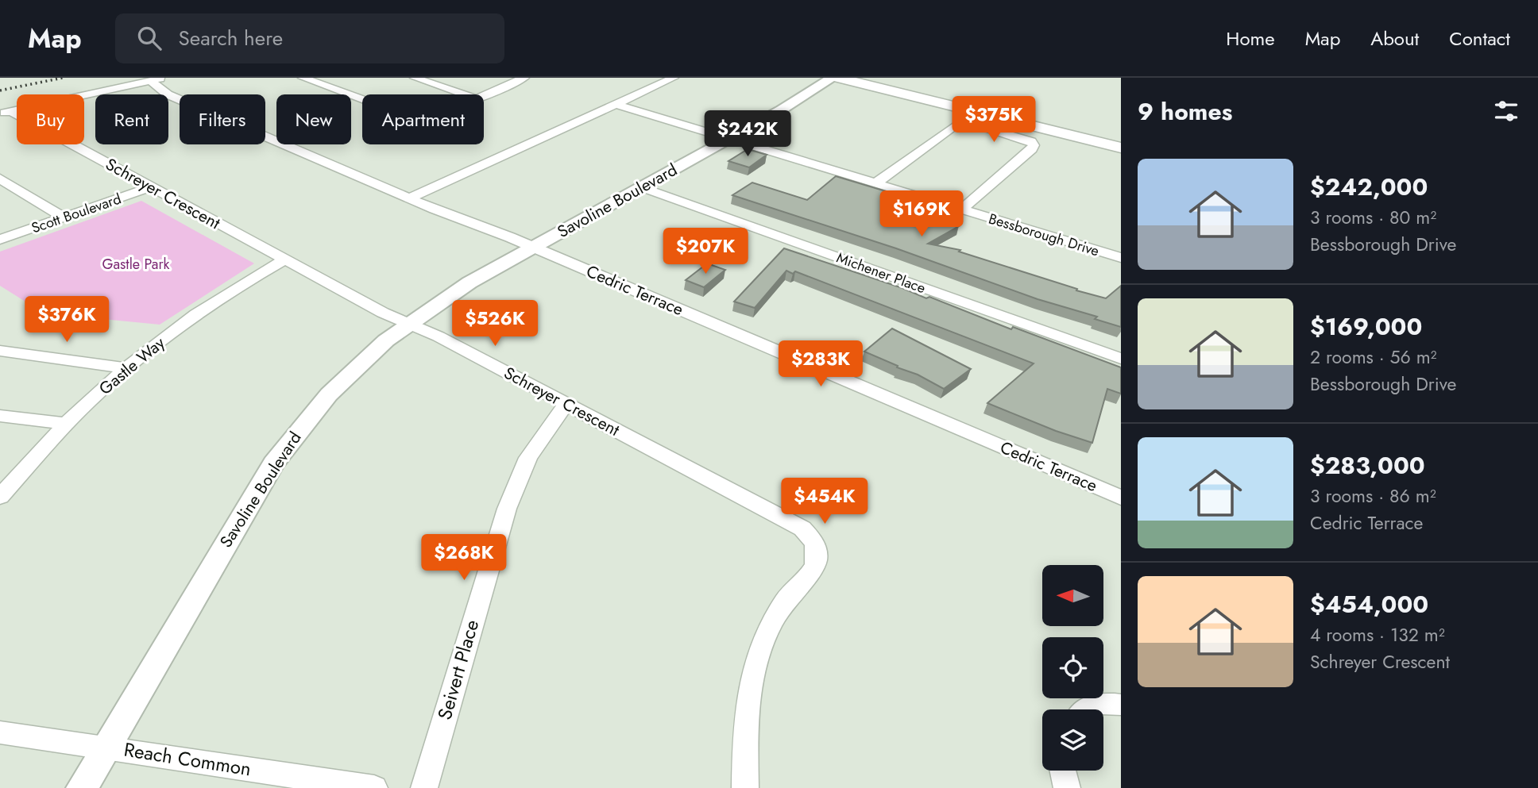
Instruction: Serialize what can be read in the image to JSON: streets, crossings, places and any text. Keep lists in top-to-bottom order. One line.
{"streets":{"street":["Schreyer Crescent","Savoline Boulevard","Scott Boulevard","Bessborough Drive","Michener Place","Cedric Terrace","Gastle Way","Seivert Place","Reach Common"]},"crossings":[["Schreyer Crescent","Savoline Boulevard"],["Schreyer Crescent","Scott Boulevard"],["Schreyer Crescent","Gastle Way"],["Schreyer Crescent","Seivert Place"],["Savoline Boulevard","Bessborough Drive"],["Savoline Boulevard","Michener Place"],["Savoline Boulevard","Cedric Terrace"],["Savoline Boulevard","Reach Common"]],"parks":["Gastle Park"],"north":"left","page":{"header":"Map","search":"Search here","nav":["Home","Map","About","Contact"],"heading":"9 homes","chip":["Buy","Rent","Filters","New","Apartment"],"price":["$375K","$242K","$169K","$207K","$376K","$526K","$283K","$454K","$268K"],"list":[{"name":"$242,000","note":"3 rooms · 80 m² · Bessborough Drive"},{"name":"$169,000","note":"2 rooms · 56 m² · Bessborough Drive"},{"name":"$283,000","note":"3 rooms · 86 m² · Cedric Terrace"},{"name":"$454,000","note":"4 rooms · 132 m² · Schreyer Crescent"}]}}
